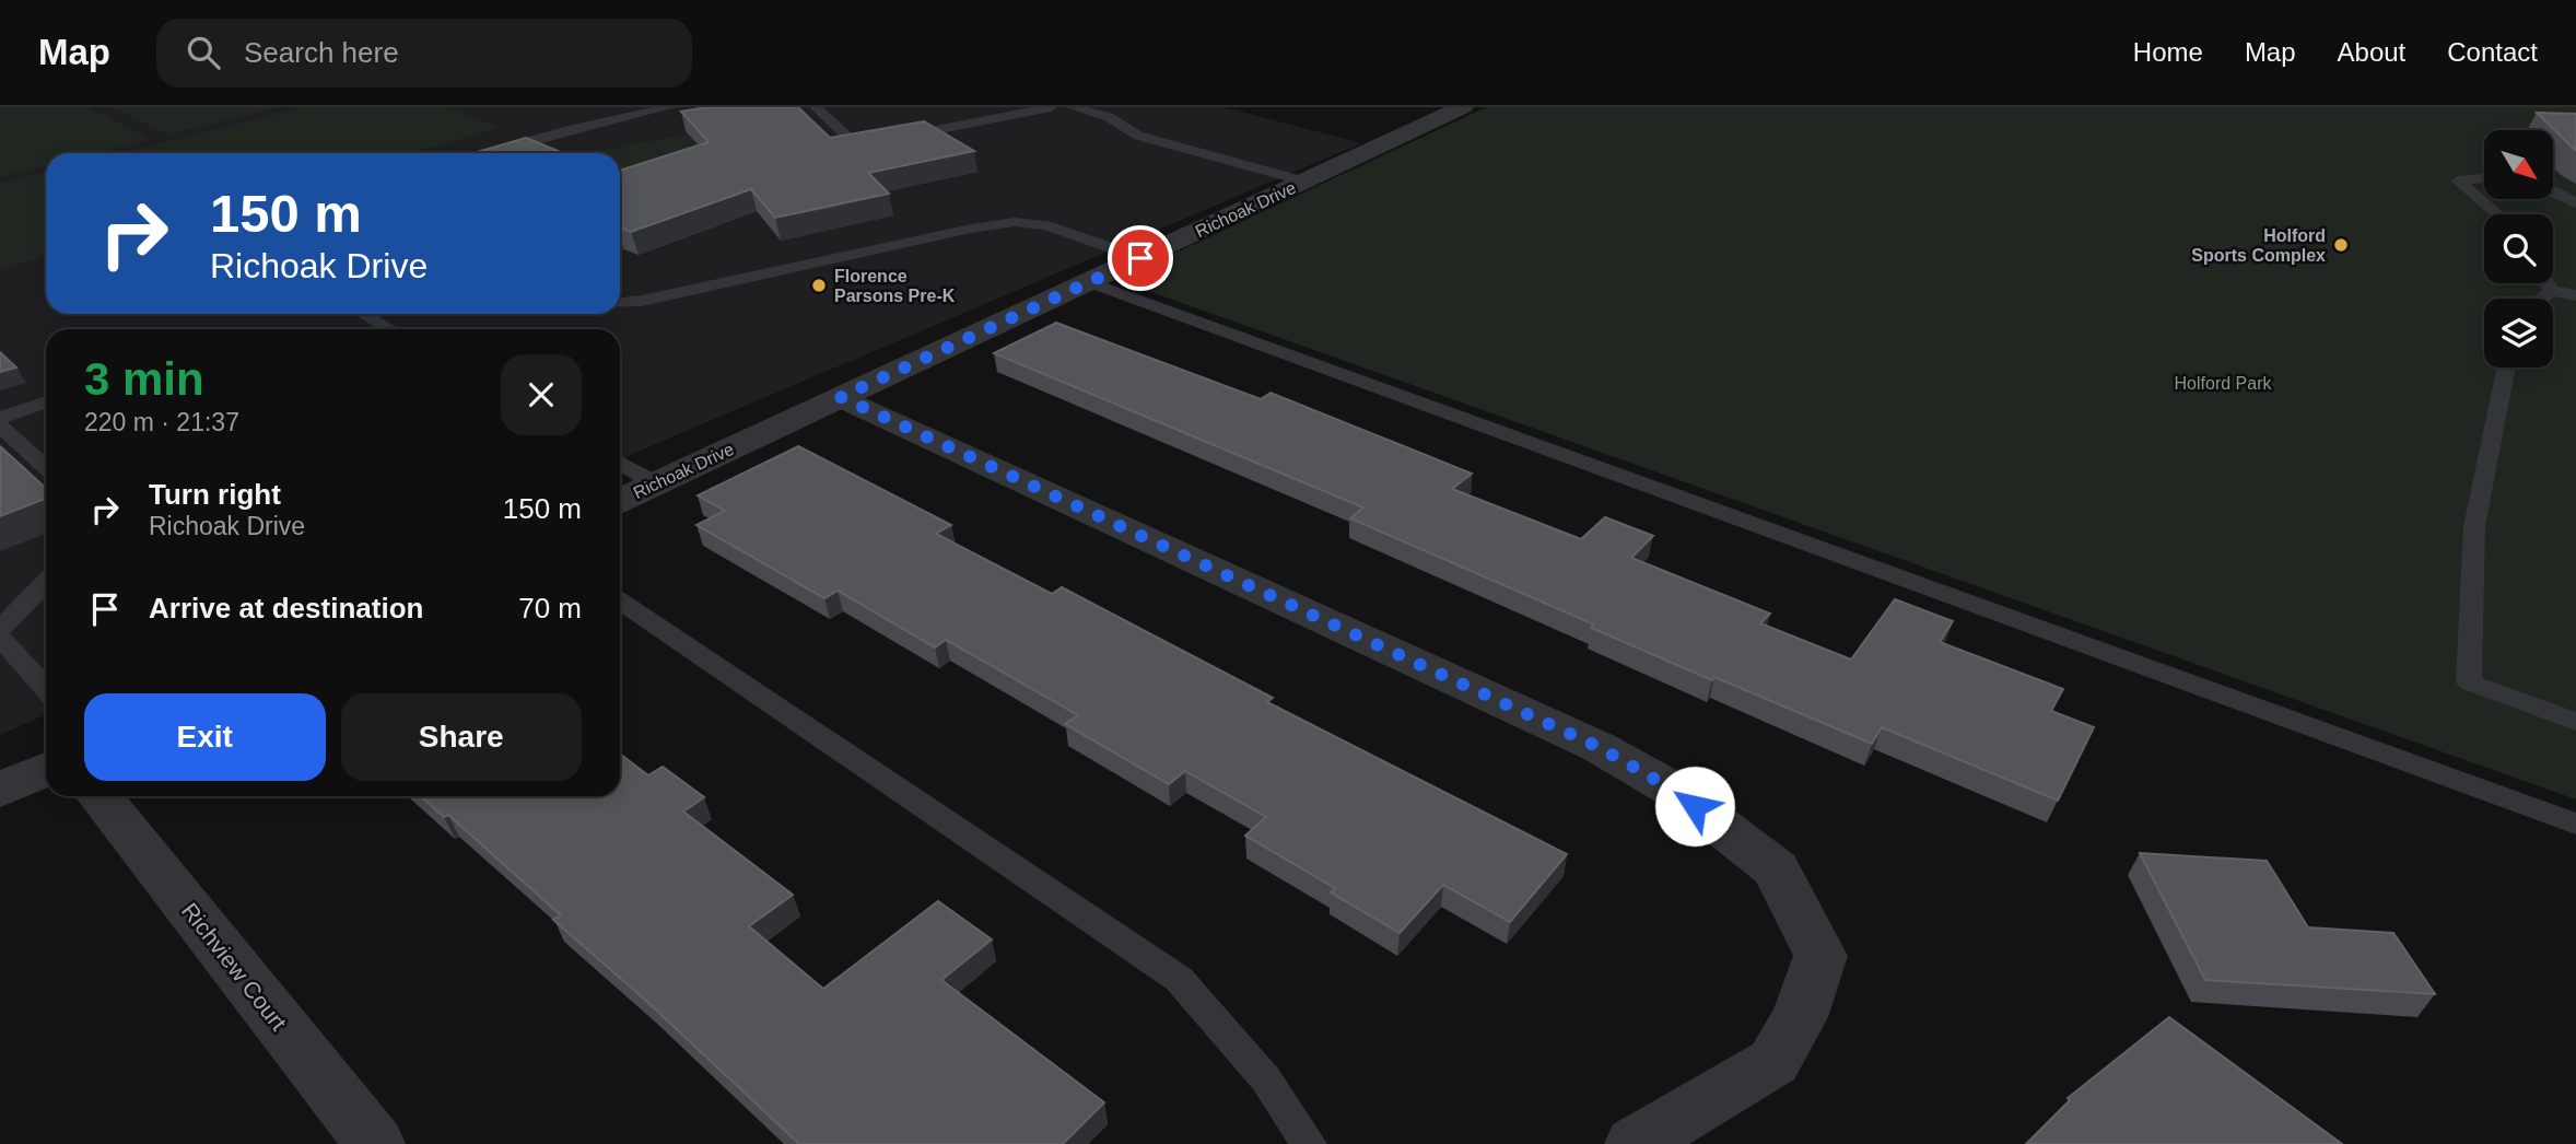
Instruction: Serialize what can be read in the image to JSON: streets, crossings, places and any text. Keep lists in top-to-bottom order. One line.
{"streets":{"street":["Richoak Drive","Richview Court"]},"parks":["Holford Park"],"places":["Holford Sports Complex","Florence Parsons Pre-K"],"north":"bottom right","page":{"header":"Map","search":"Search here","nav":["Home","Map","About","Contact"],"turn":["150 m","Richoak Drive"],"heading":["3 min","220 m · 21:37"],"list":[{"name":"Turn right","note":"Richoak Drive","value":"150 m"},{"name":"Arrive at destination","value":"70 m"}],"buttons":["Exit","Share"]}}
